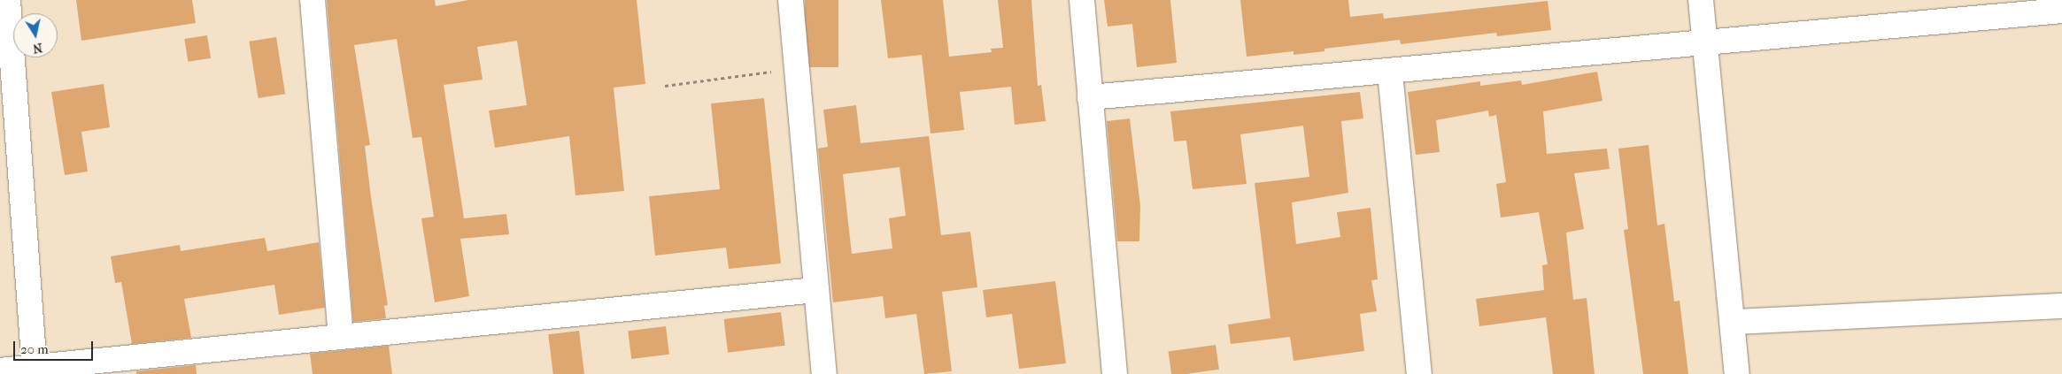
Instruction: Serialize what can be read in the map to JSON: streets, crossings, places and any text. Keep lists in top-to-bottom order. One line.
{"scale_bar":"20 m","north":"bottom"}
